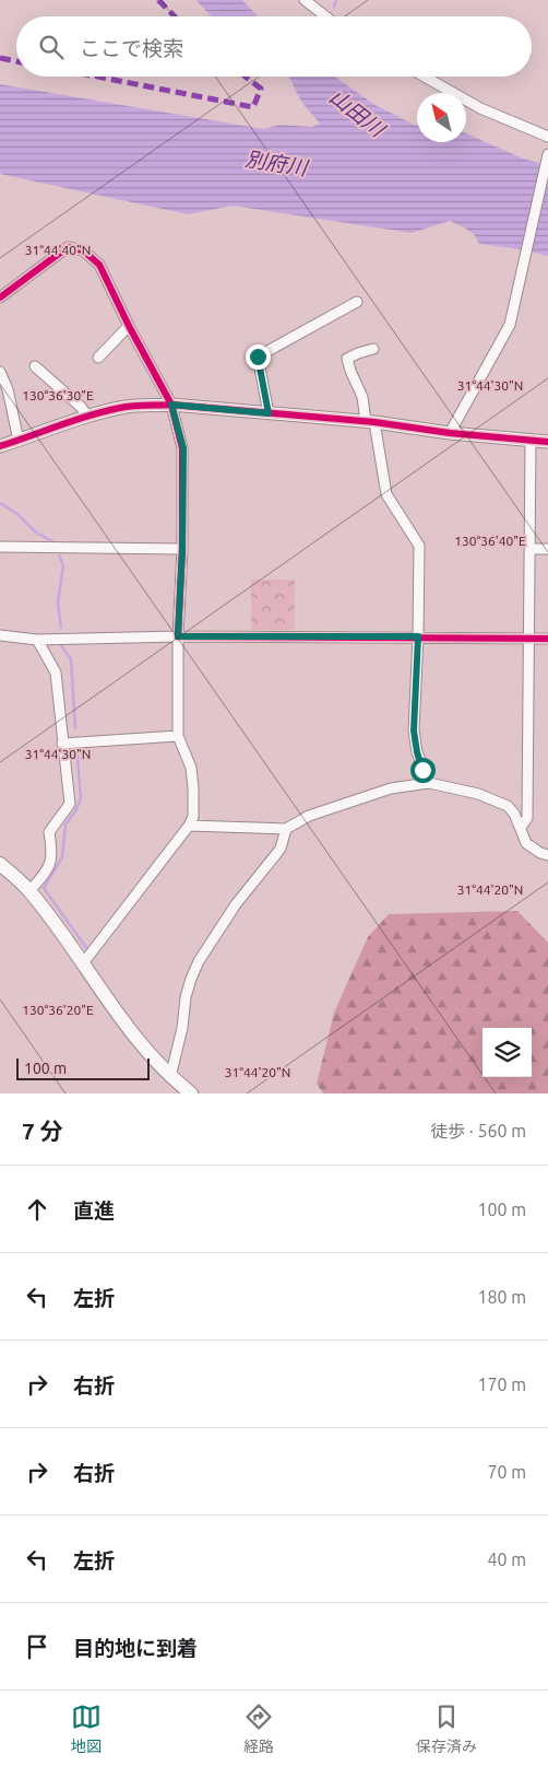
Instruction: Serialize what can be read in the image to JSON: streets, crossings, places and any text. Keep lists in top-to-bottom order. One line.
{"water":["山田川","別府川"],"scale_bar":"100 m","north":"top left","page":{"search":"ここで検索","scale":"100 m","heading":["7 分","徒歩 · 560 m"],"list":[["直進","100 m"],["左折","180 m"],["右折","170 m"],["右折","70 m"],["左折","40 m"],"目的地に到着"],"nav":["地図","経路","保存済み"]},"coordinates":["31°44'40\"N","31°44'30\"N","130°36'30\"E","130°36'40\"E","31°44'20\"N","130°36'20\"E"]}
